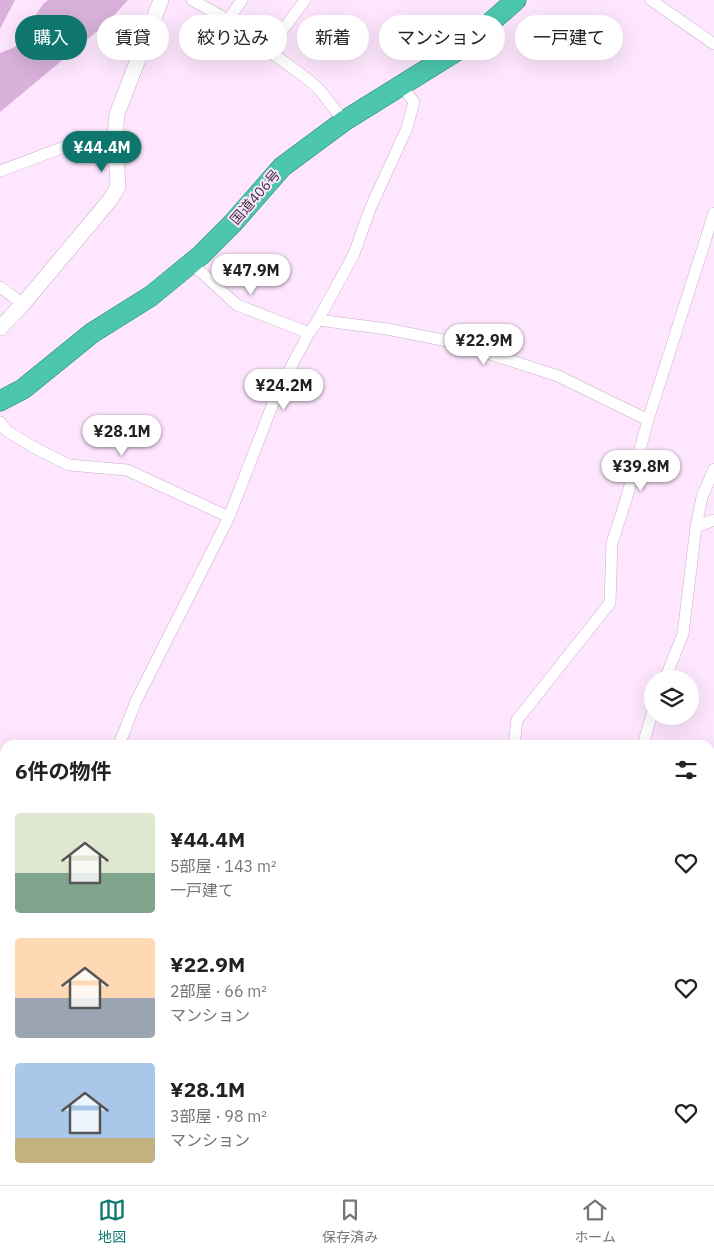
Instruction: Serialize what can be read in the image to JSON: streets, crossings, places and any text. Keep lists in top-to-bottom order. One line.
{"streets":{"highway":["国道406号"]},"page":{"chip":["購入","賃貸","絞り込み","新着","マンション","一戸建て"],"price":["¥44.4M","¥47.9M","¥22.9M","¥24.2M","¥28.1M","¥39.8M"],"heading":"6件の物件","list":[{"name":"¥44.4M","note":"5部屋 · 143 m² · 一戸建て"},{"name":"¥22.9M","note":"2部屋 · 66 m² · マンション"},{"name":"¥28.1M","note":"3部屋 · 98 m² · マンション"}],"tabs":["地図","保存済み","ホーム"]}}
